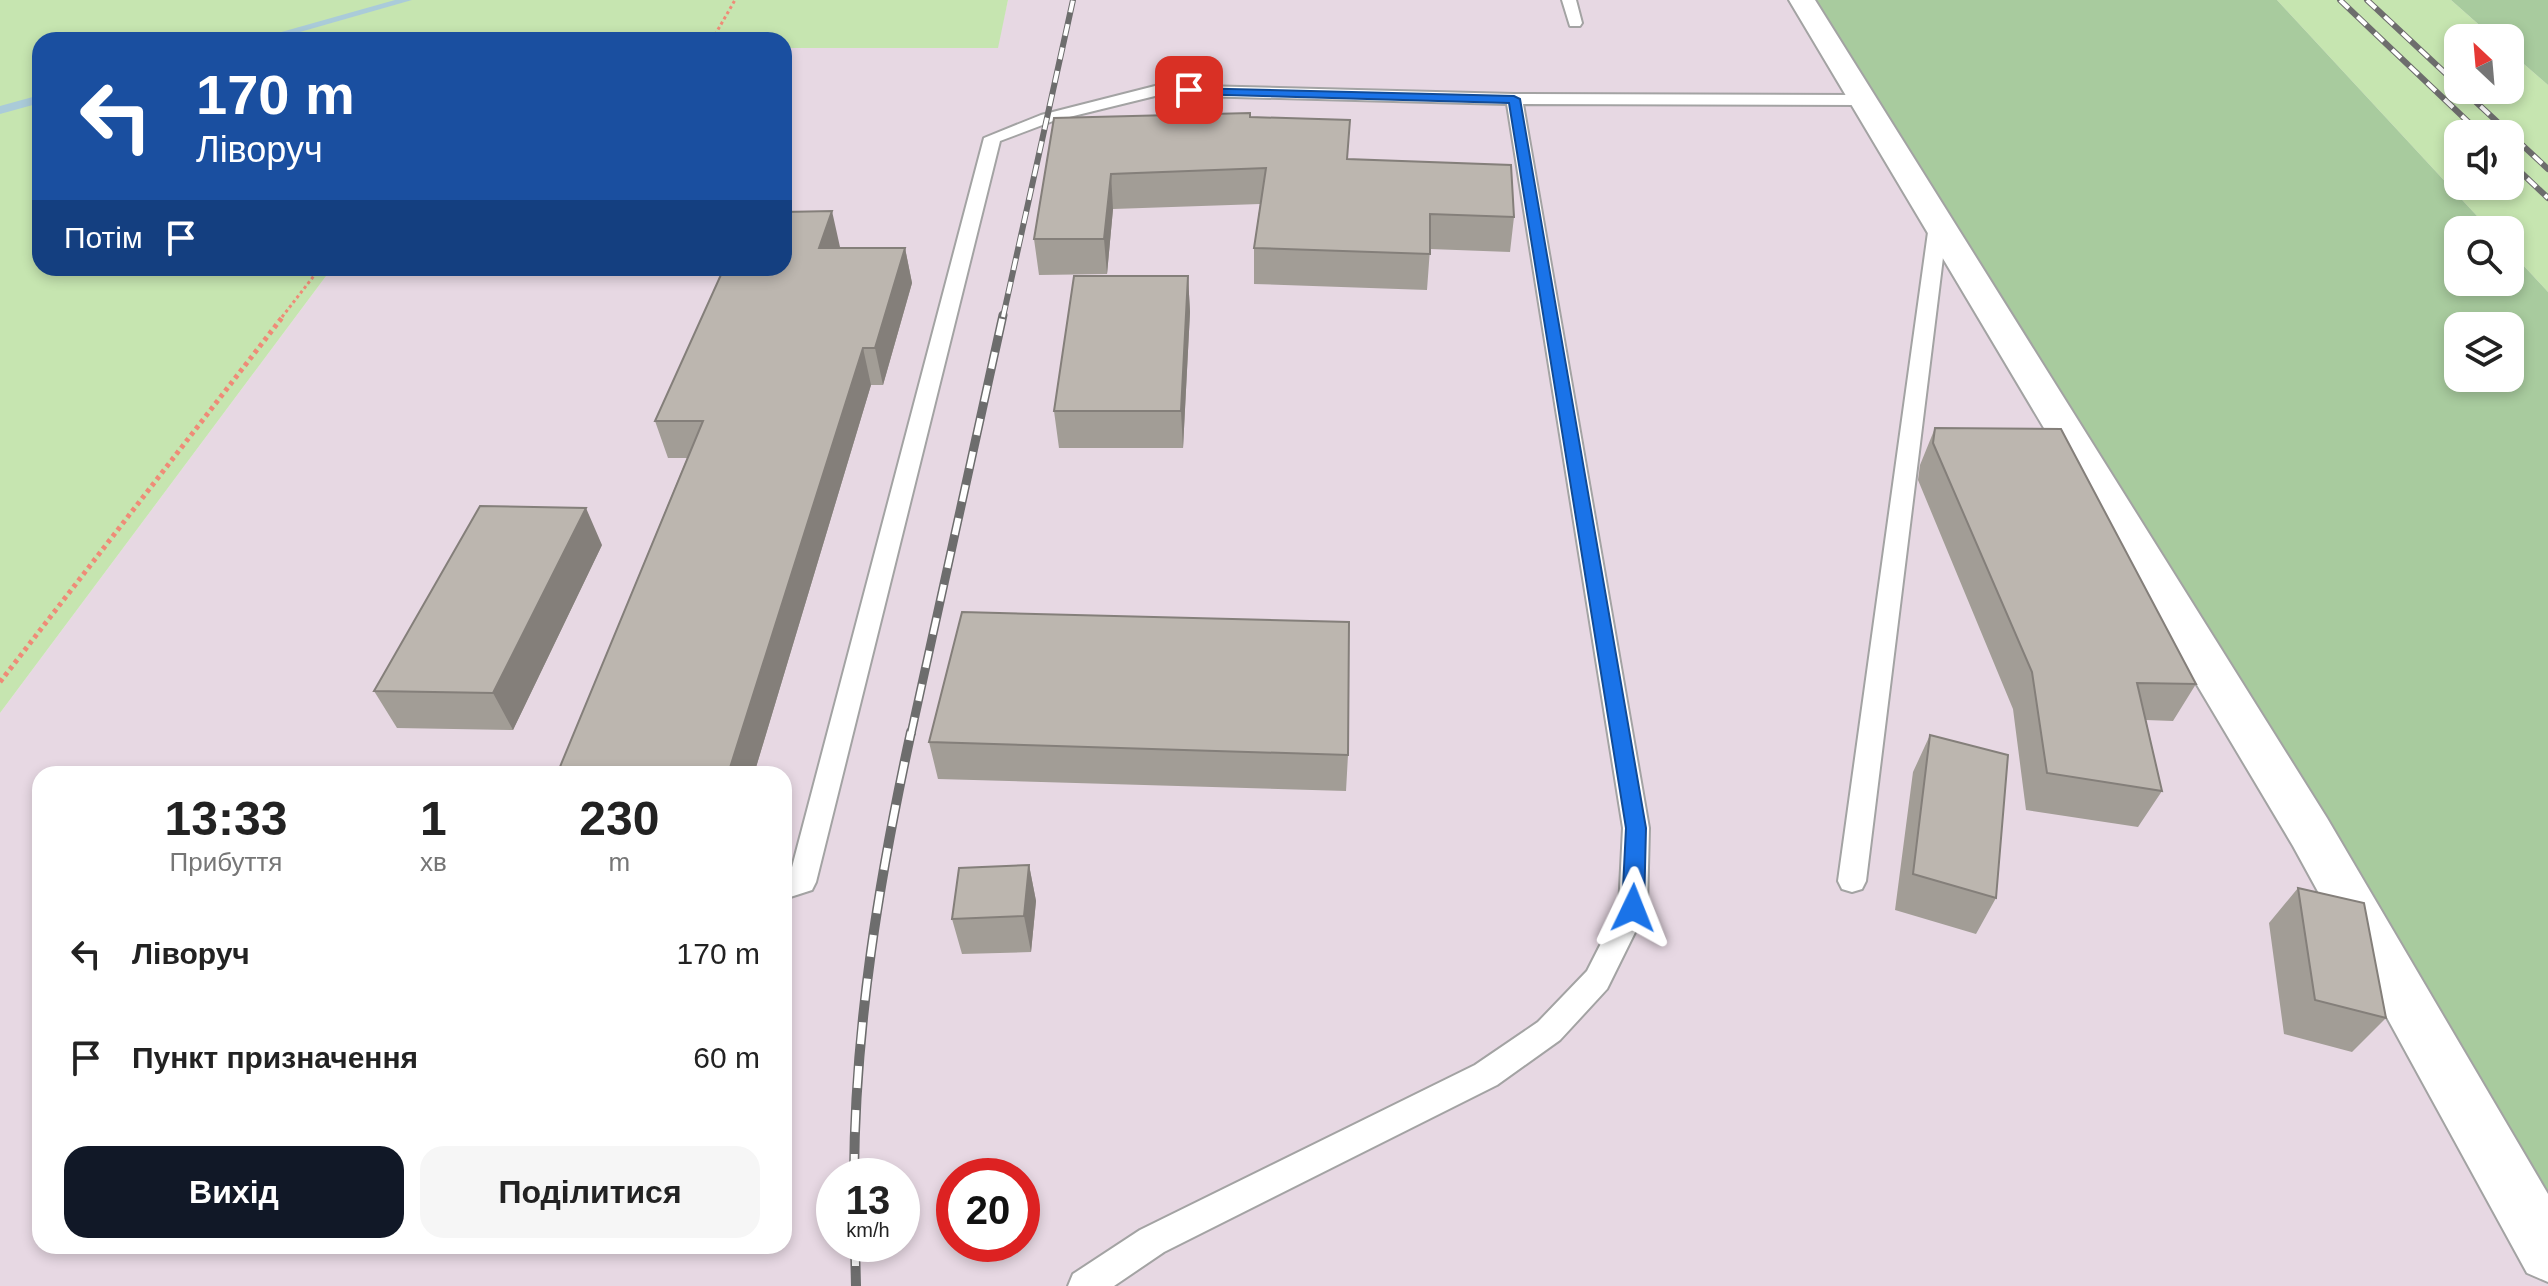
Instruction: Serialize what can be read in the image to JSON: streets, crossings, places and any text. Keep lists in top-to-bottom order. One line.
{"north":"top left","page":{"turn":["170 m","Ліворуч"],"then":"Потім","eta":["13:33","Прибуття","1","хв","230","m"],"list":[{"name":"Ліворуч","value":"170 m"},{"name":"Пункт призначення","value":"60 m"}],"buttons":["Вихід","Поділитися"],"speed":"13 km/h","limit":"20"}}
